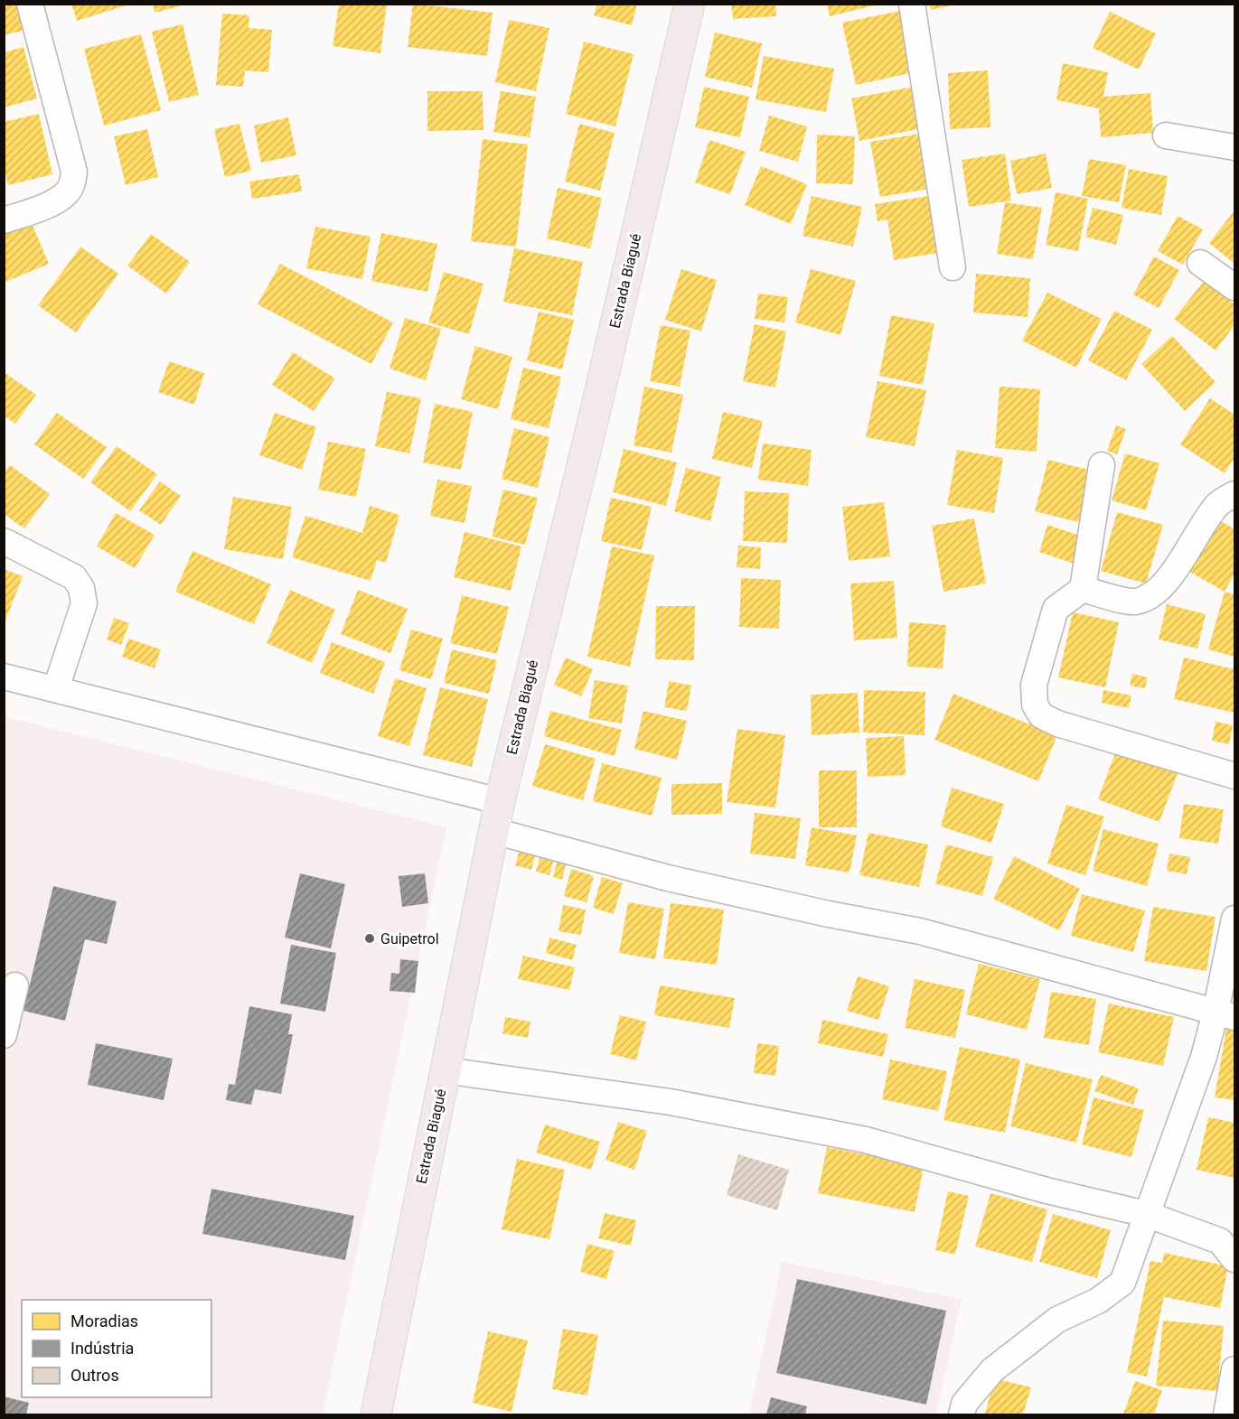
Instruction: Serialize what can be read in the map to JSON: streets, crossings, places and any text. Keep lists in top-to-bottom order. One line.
{"streets":{"main road":["Estrada Biagué"]},"places":["Guipetrol"],"legend":["Moradias","Indústria","Outros"]}
